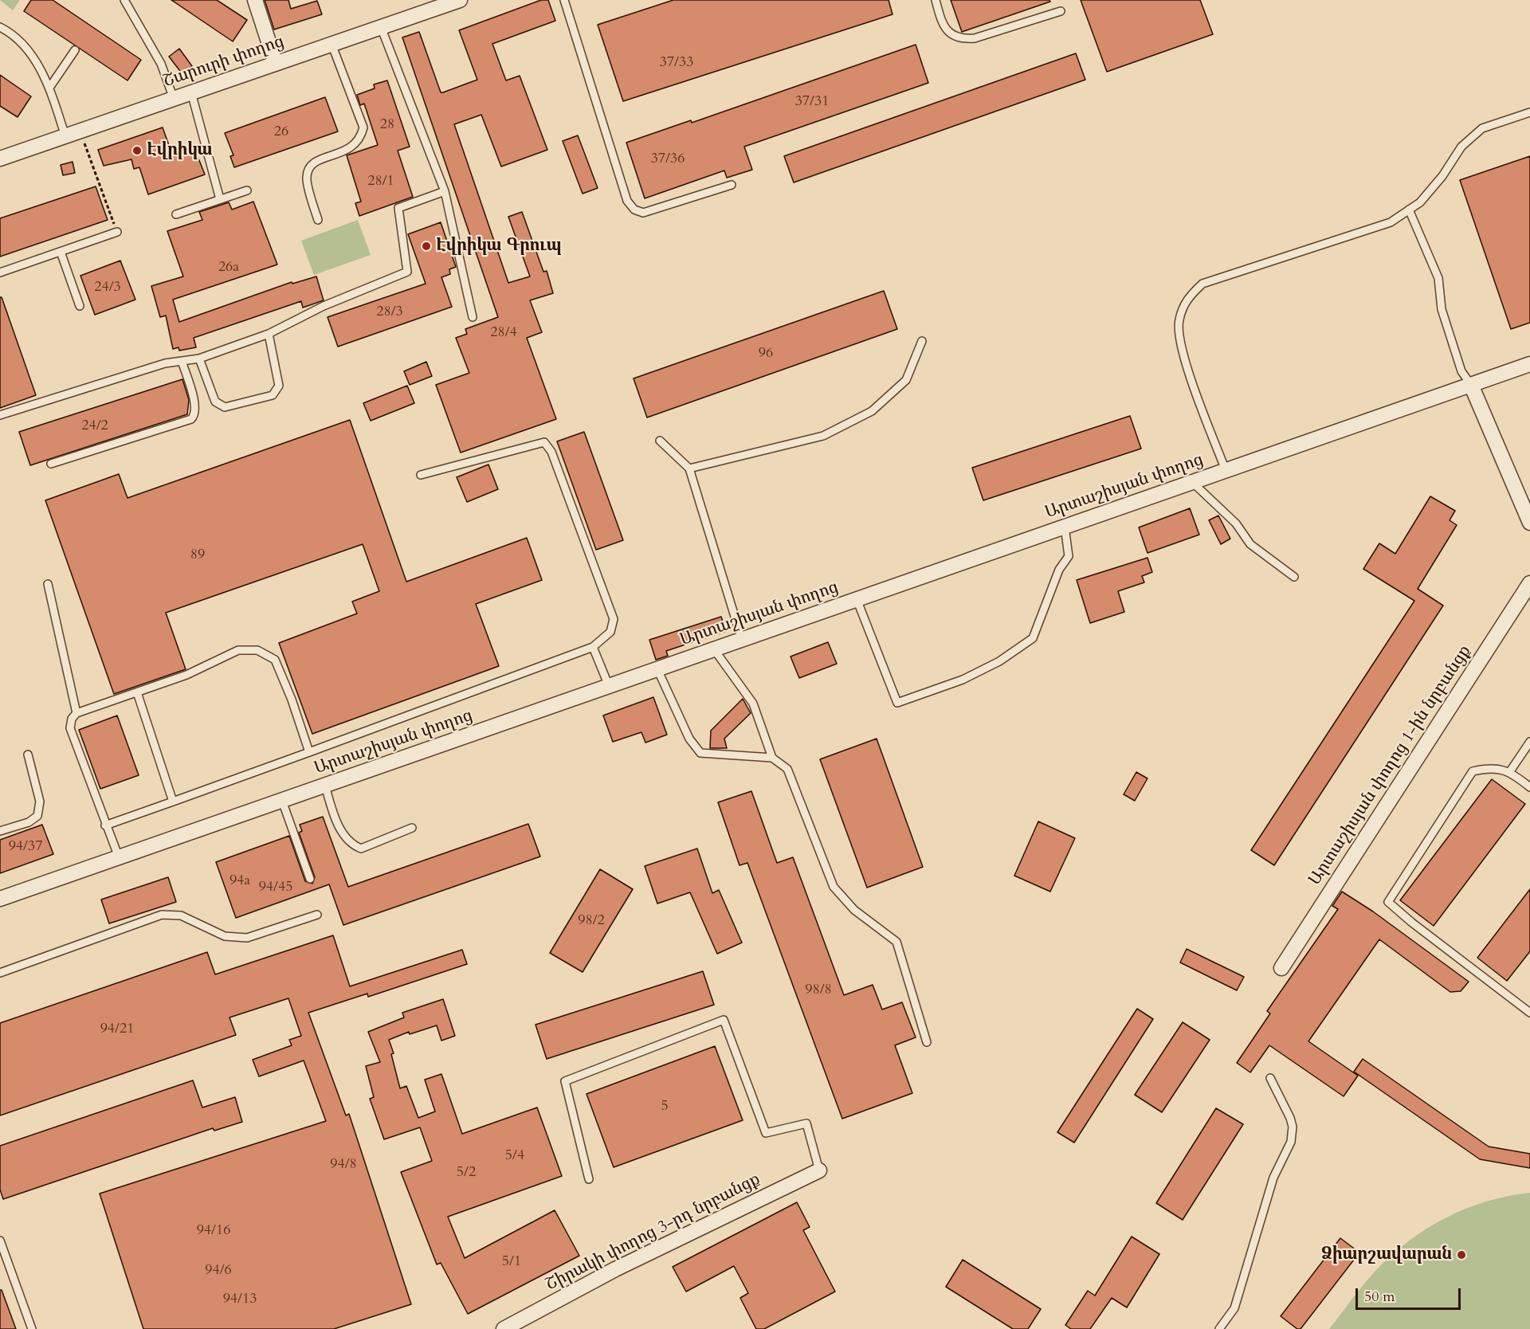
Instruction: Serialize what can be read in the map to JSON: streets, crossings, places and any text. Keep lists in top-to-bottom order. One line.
{"streets":{"street":["Շարուրի փողոց","Արտաշիսյան փողոց","Արտաշիսյան փողոց 1-ին նրբանցք","Շիրակի փողոց 3-րդ նրբանցք"]},"places":["Էվրիկա","Էվրիկա Գրուպ","Ձիարշավարան"],"house_numbers":["37/33","37/31","28","26","37/36","28/1","26a","24/3","28/3","28/4","96","24/2","89","94/37","94a","94/45","98/2","98/8","94/21","5","5/4","94/8","5/2","94/16","5/1","94/6","94/13"],"scale_bar":"50 m"}
